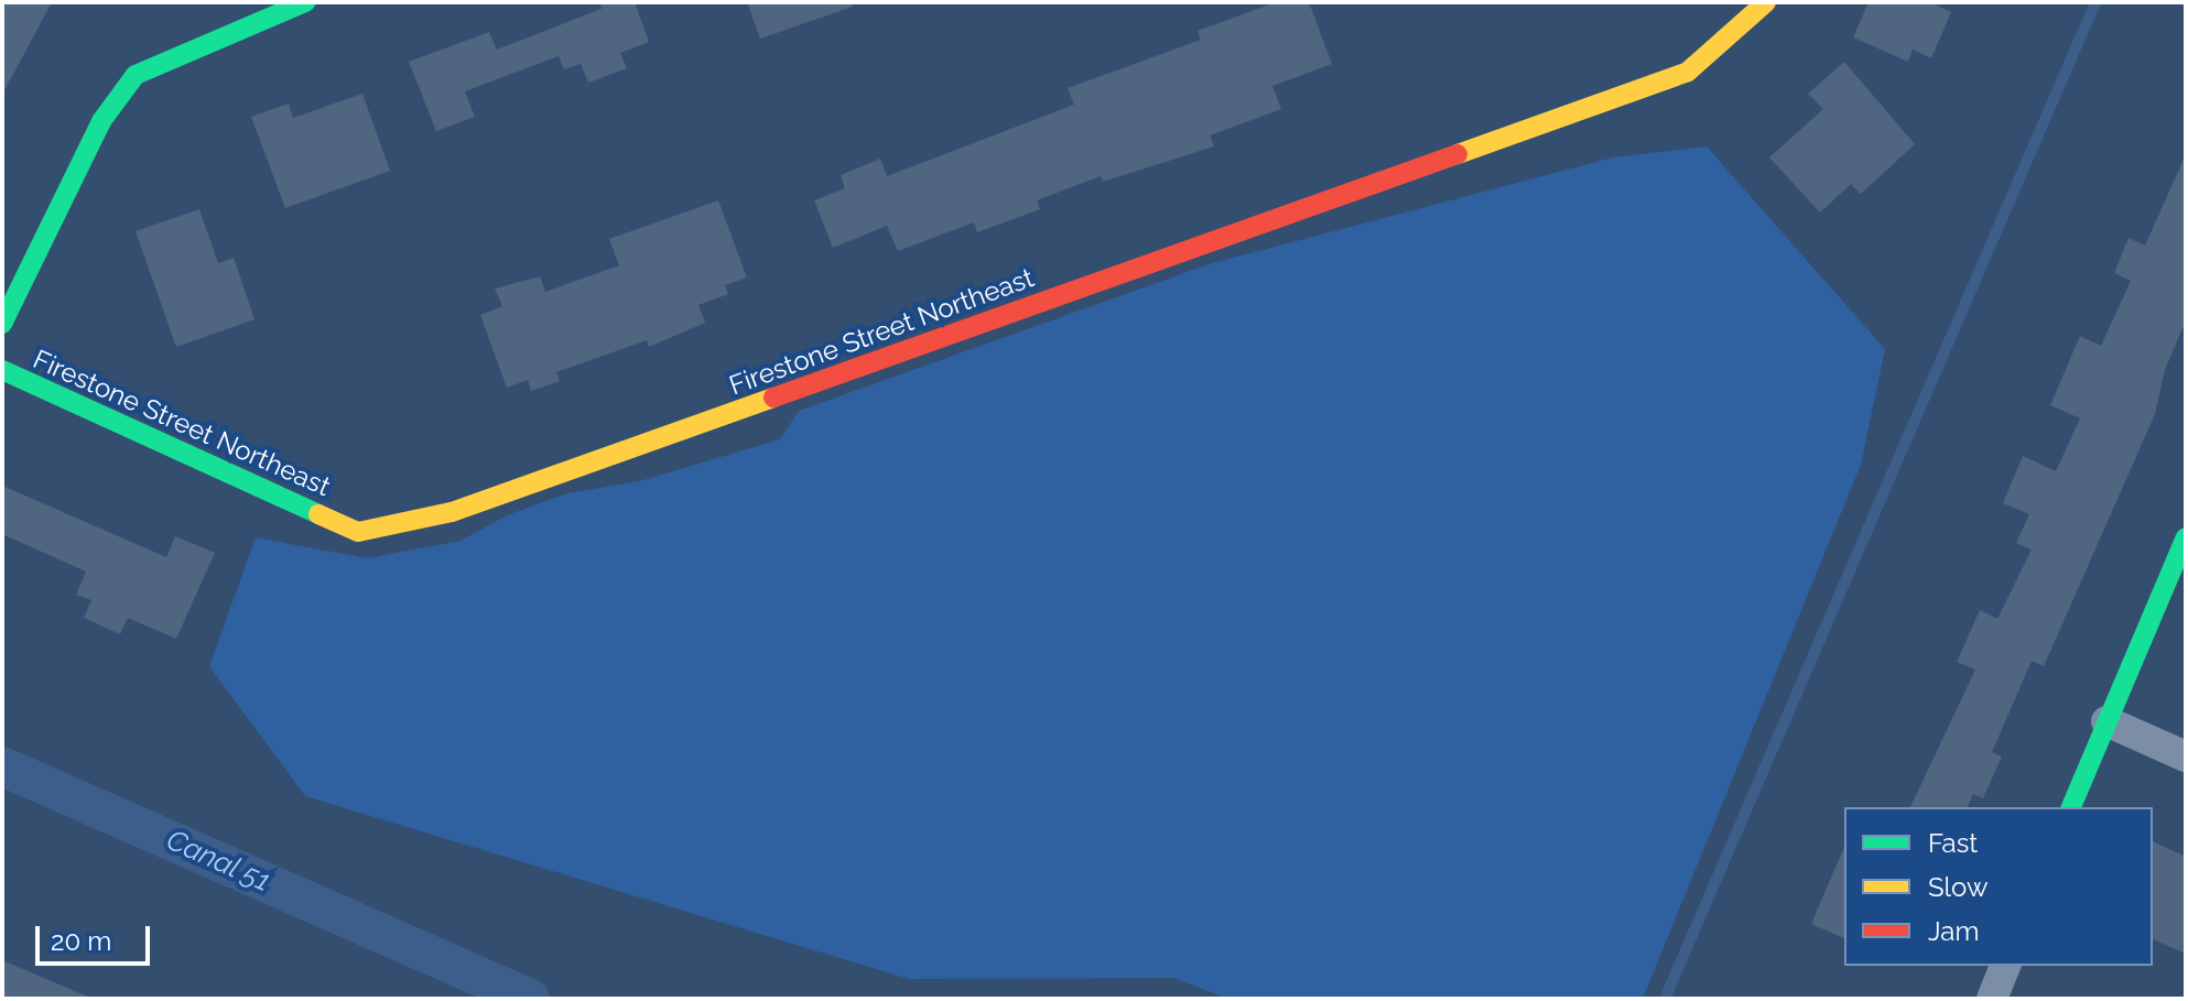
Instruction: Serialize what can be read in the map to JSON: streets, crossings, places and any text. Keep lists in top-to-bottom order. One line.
{"streets":{"street":["Firestone Street Northeast"]},"water":["Canal 51"],"legend":["Fast","Slow","Jam"],"scale_bar":"20 m"}
